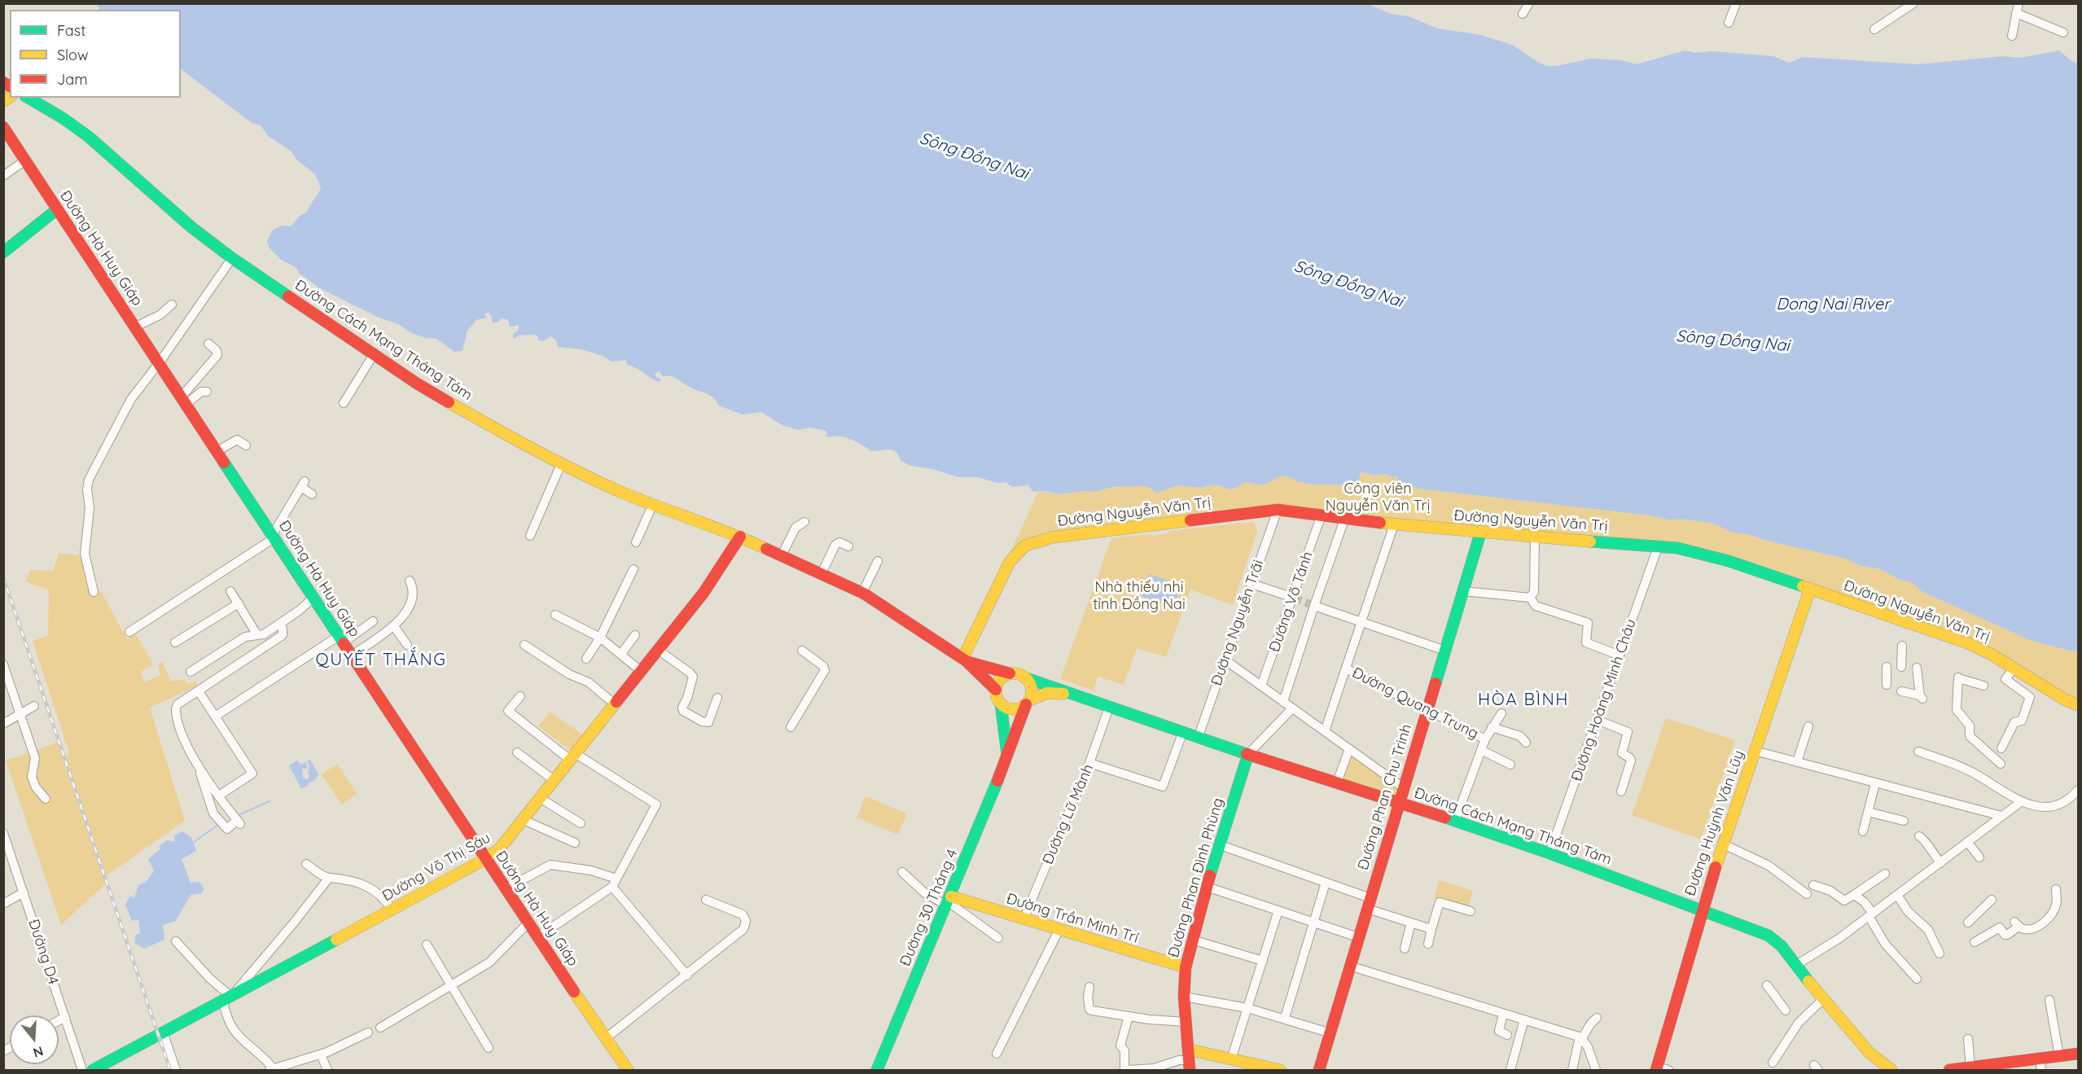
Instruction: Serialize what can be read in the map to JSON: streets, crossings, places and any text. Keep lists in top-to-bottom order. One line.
{"streets":{"main road":["Đường Hà Huy Giáp","Đường Cách Mạng Tháng Tám","Đường Nguyễn Văn Trị","Đường Phan Chu Trinh","Đường Huỳnh Văn Lũy","Đường Võ Thị Sáu","Đường Phan Đình Phùng","Đường 30 Tháng 4","Đường Trần Minh Trí"],"street":["Đường Võ Tánh","Đường Nguyễn Trãi","Đường Hoàng Minh Châu","Đường Quang Trung","Đường Lữ Mành","Đường D4"]},"crossings":[["Đường Hà Huy Giáp","Đường Võ Thị Sáu"],["Đường Cách Mạng Tháng Tám","Đường Nguyễn Văn Trị"],["Đường Cách Mạng Tháng Tám","Đường Nguyễn Trãi"],["Đường Cách Mạng Tháng Tám","Đường Hoàng Minh Châu"],["Đường Cách Mạng Tháng Tám","Đường Quang Trung"],["Đường Cách Mạng Tháng Tám","Đường Phan Chu Trinh"],["Đường Cách Mạng Tháng Tám","Đường Lữ Mành"],["Đường Cách Mạng Tháng Tám","Đường Huỳnh Văn Lũy"],["Đường Cách Mạng Tháng Tám","Đường Võ Thị Sáu"],["Đường Cách Mạng Tháng Tám","Đường Phan Đình Phùng"],["Đường Cách Mạng Tháng Tám","Đường 30 Tháng 4"],["Đường Nguyễn Văn Trị","Đường Võ Tánh"],["Đường Nguyễn Văn Trị","Đường Nguyễn Trãi"],["Đường Nguyễn Văn Trị","Đường Hoàng Minh Châu"],["Đường Nguyễn Văn Trị","Đường Phan Chu Trinh"],["Đường Nguyễn Văn Trị","Đường Huỳnh Văn Lũy"],["Đường Quang Trung","Đường Phan Chu Trinh"],["Đường Lữ Mành","Đường Trần Minh Trí"],["Đường Phan Đình Phùng","Đường Trần Minh Trí"],["Đường 30 Tháng 4","Đường Trần Minh Trí"]],"districts":["QUYẾT THẮNG","HÒA BÌNH"],"water":["Sông Đồng Nai","Dong Nai River"],"parks":["Công viên Nguyễn Văn Trị","Nhà thiếu nhi tỉnh Đồng Nai"],"legend":["Fast","Slow","Jam"],"north":"bottom"}
